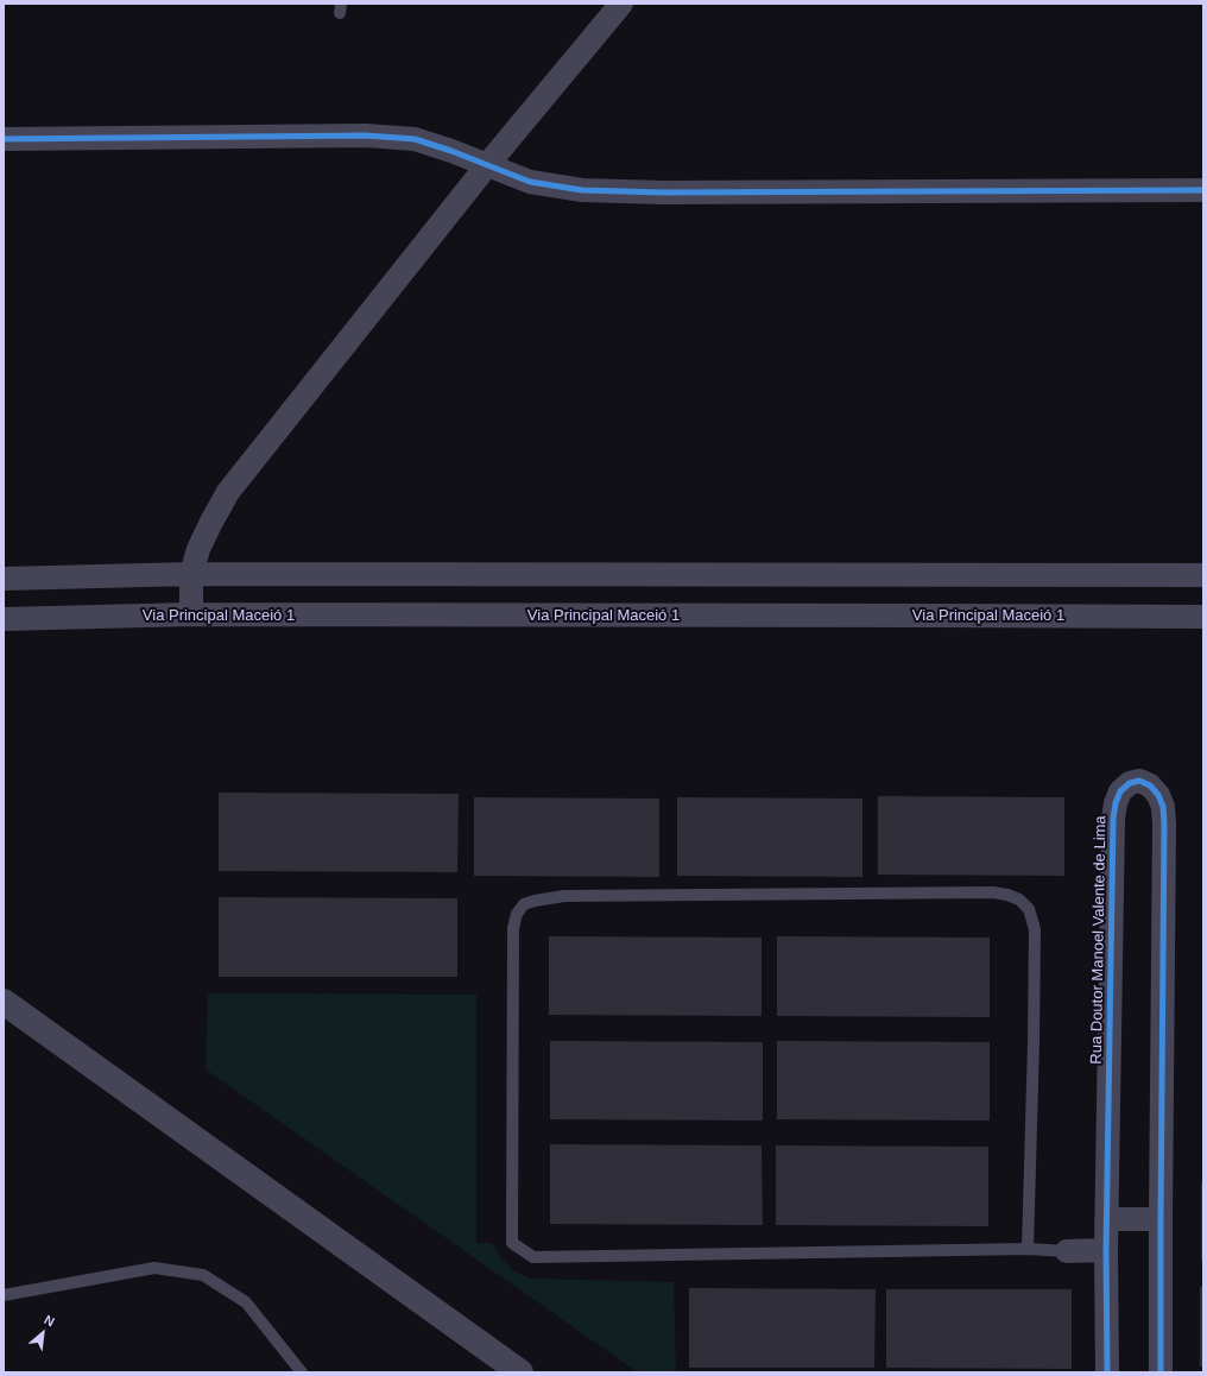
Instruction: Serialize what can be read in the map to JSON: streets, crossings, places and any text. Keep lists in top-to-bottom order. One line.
{"streets":{"street":["Via Principal Maceió 1","Rua Doutor Manoel Valente de Lima"]},"north":"top right"}
